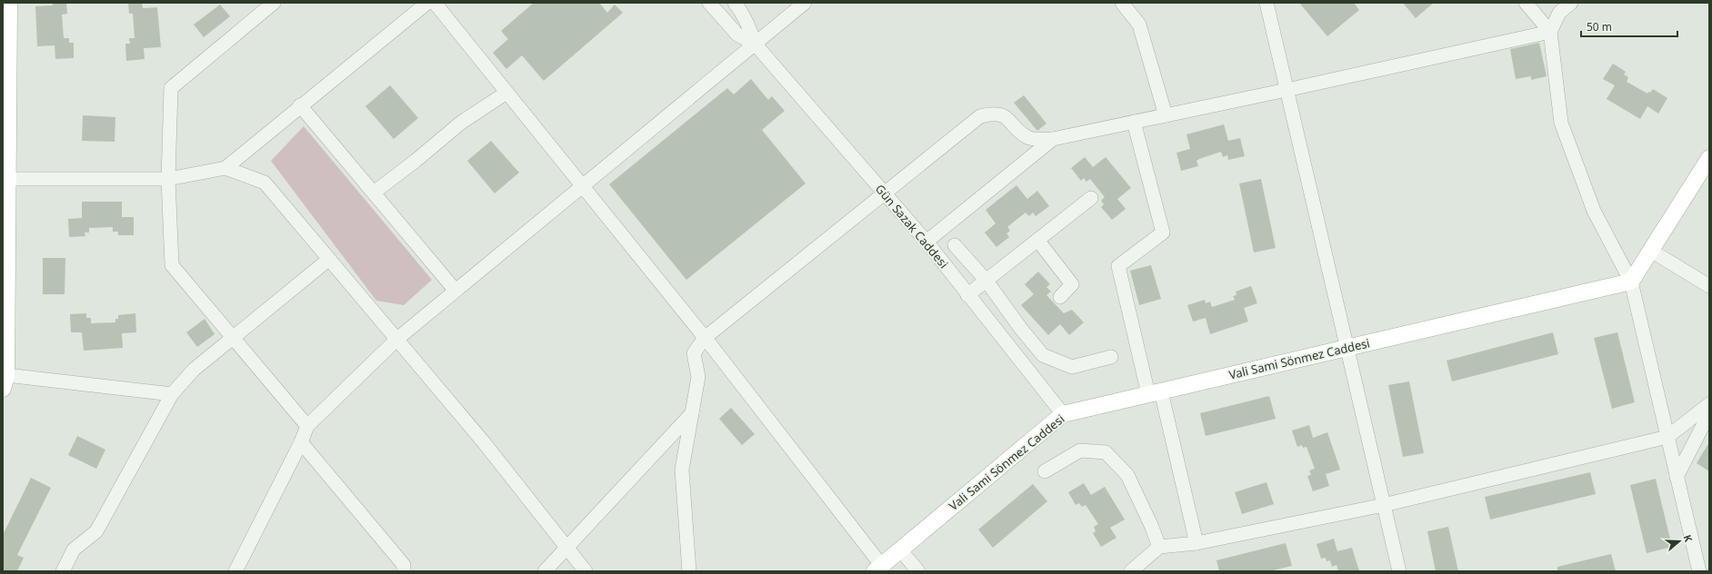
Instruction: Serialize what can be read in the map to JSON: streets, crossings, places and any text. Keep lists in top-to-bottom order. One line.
{"streets":{"main road":["Vali Sami Sönmez Caddesi"],"street":["Gün Sazak Caddesi"]},"crossings":[["Gün Sazak Caddesi","Vali Sami Sönmez Caddesi"]],"scale_bar":"50 m","north":"right"}
